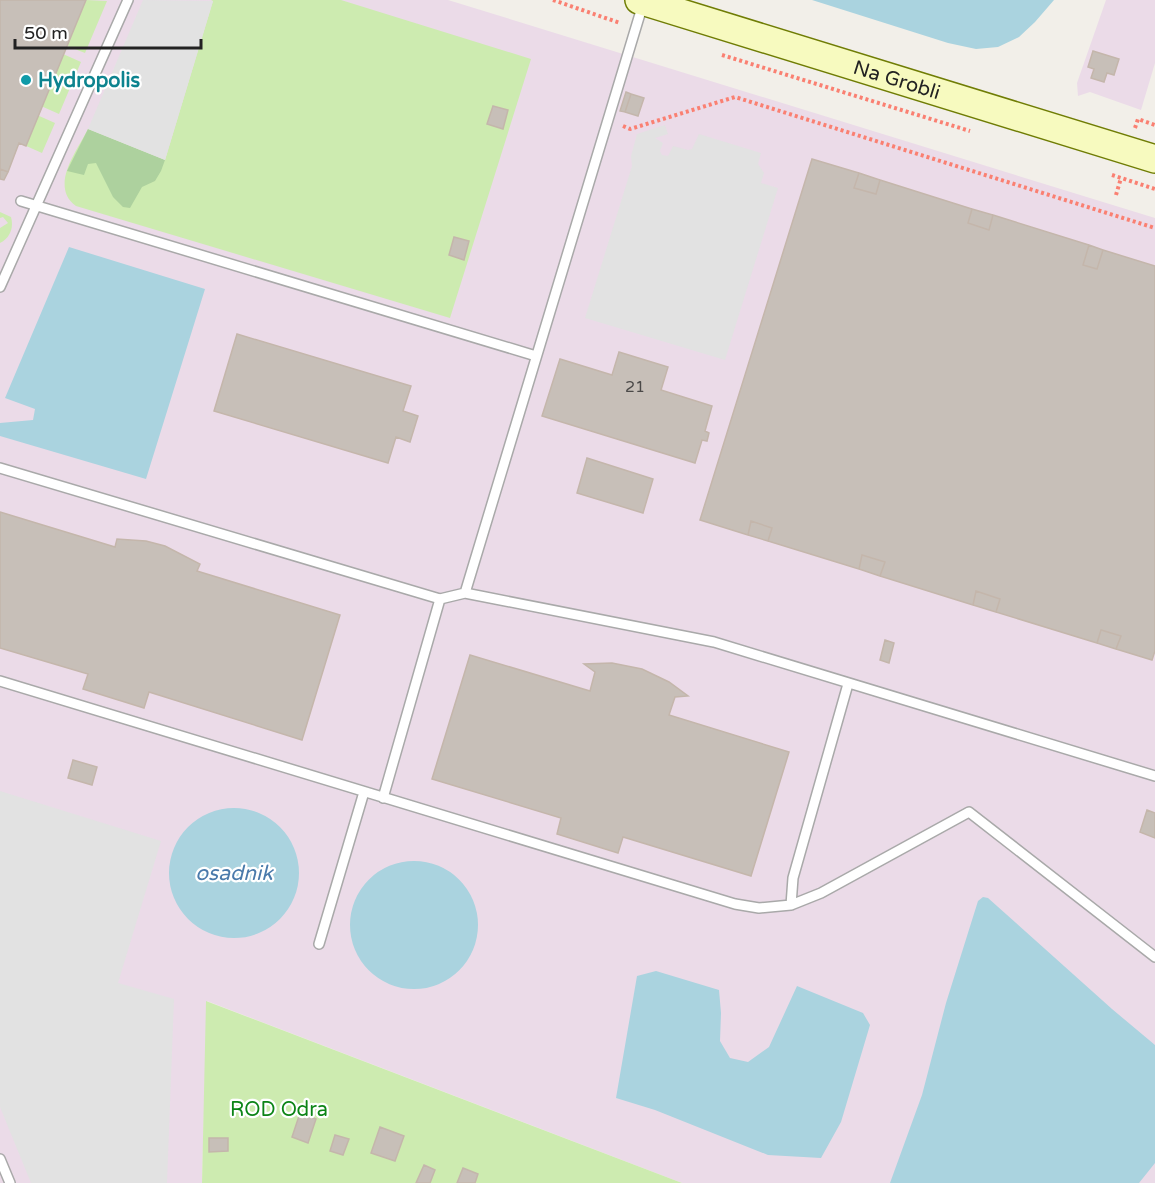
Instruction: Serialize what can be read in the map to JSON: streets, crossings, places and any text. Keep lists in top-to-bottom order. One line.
{"streets":{"street":["Na Grobli"]},"water":["osadnik"],"parks":["ROD Odra"],"places":["Hydropolis"],"house_numbers":["21"],"scale_bar":"50 m"}
